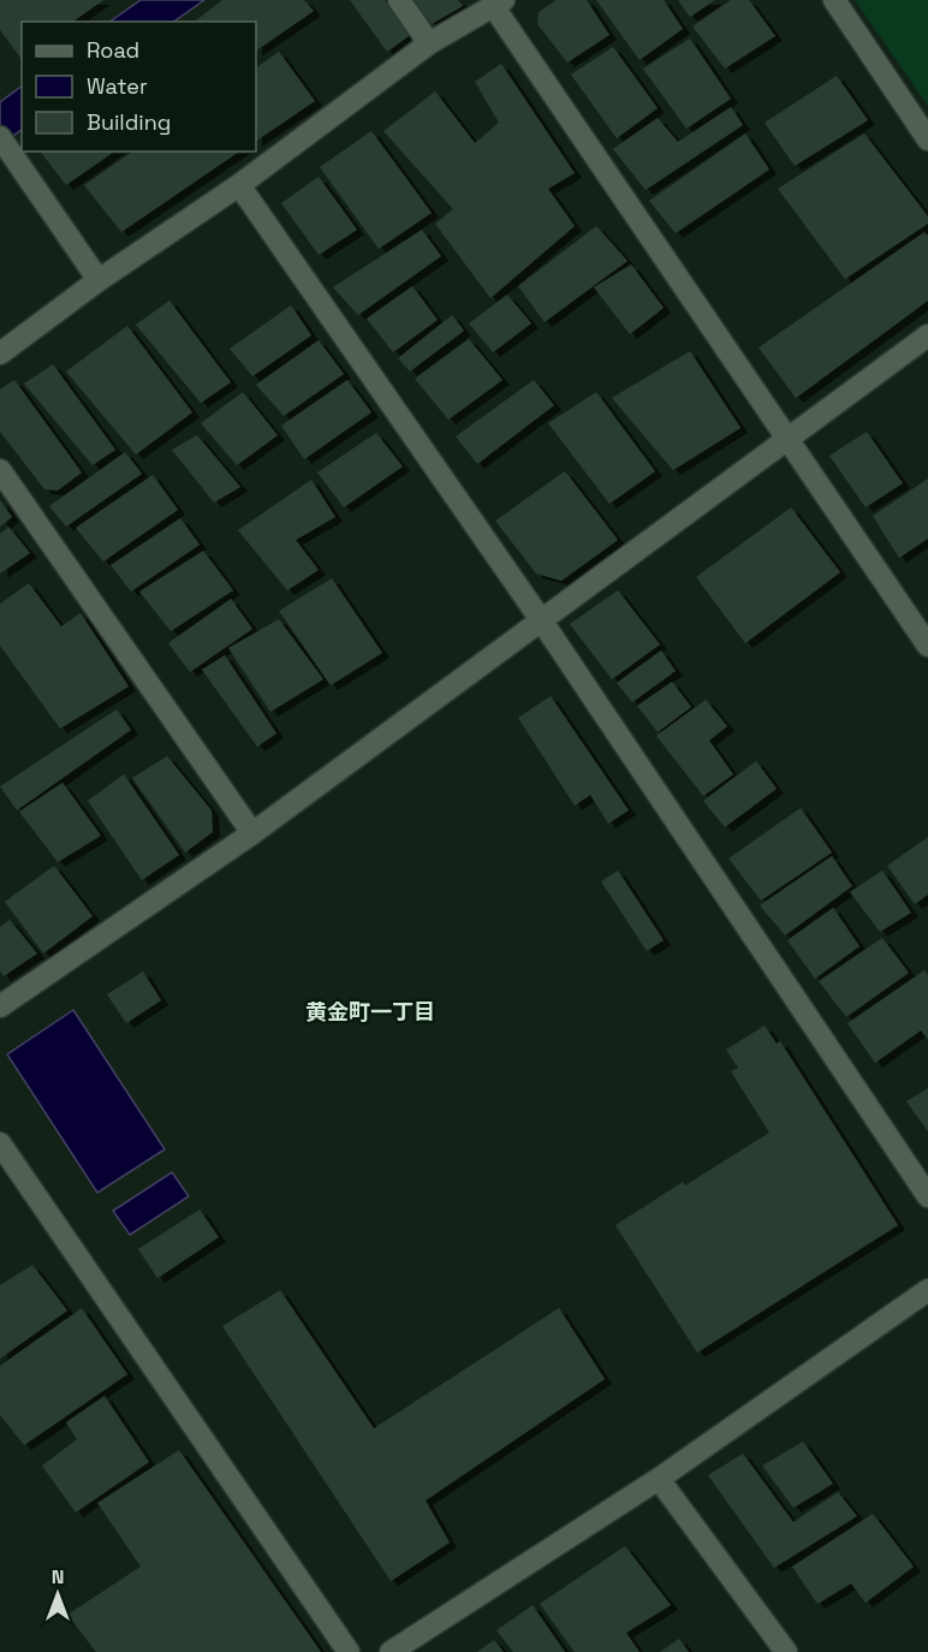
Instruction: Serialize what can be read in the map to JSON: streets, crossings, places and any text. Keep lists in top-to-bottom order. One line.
{"districts":["黄金町一丁目"],"legend":["Road","Water","Building"],"north":"top"}
